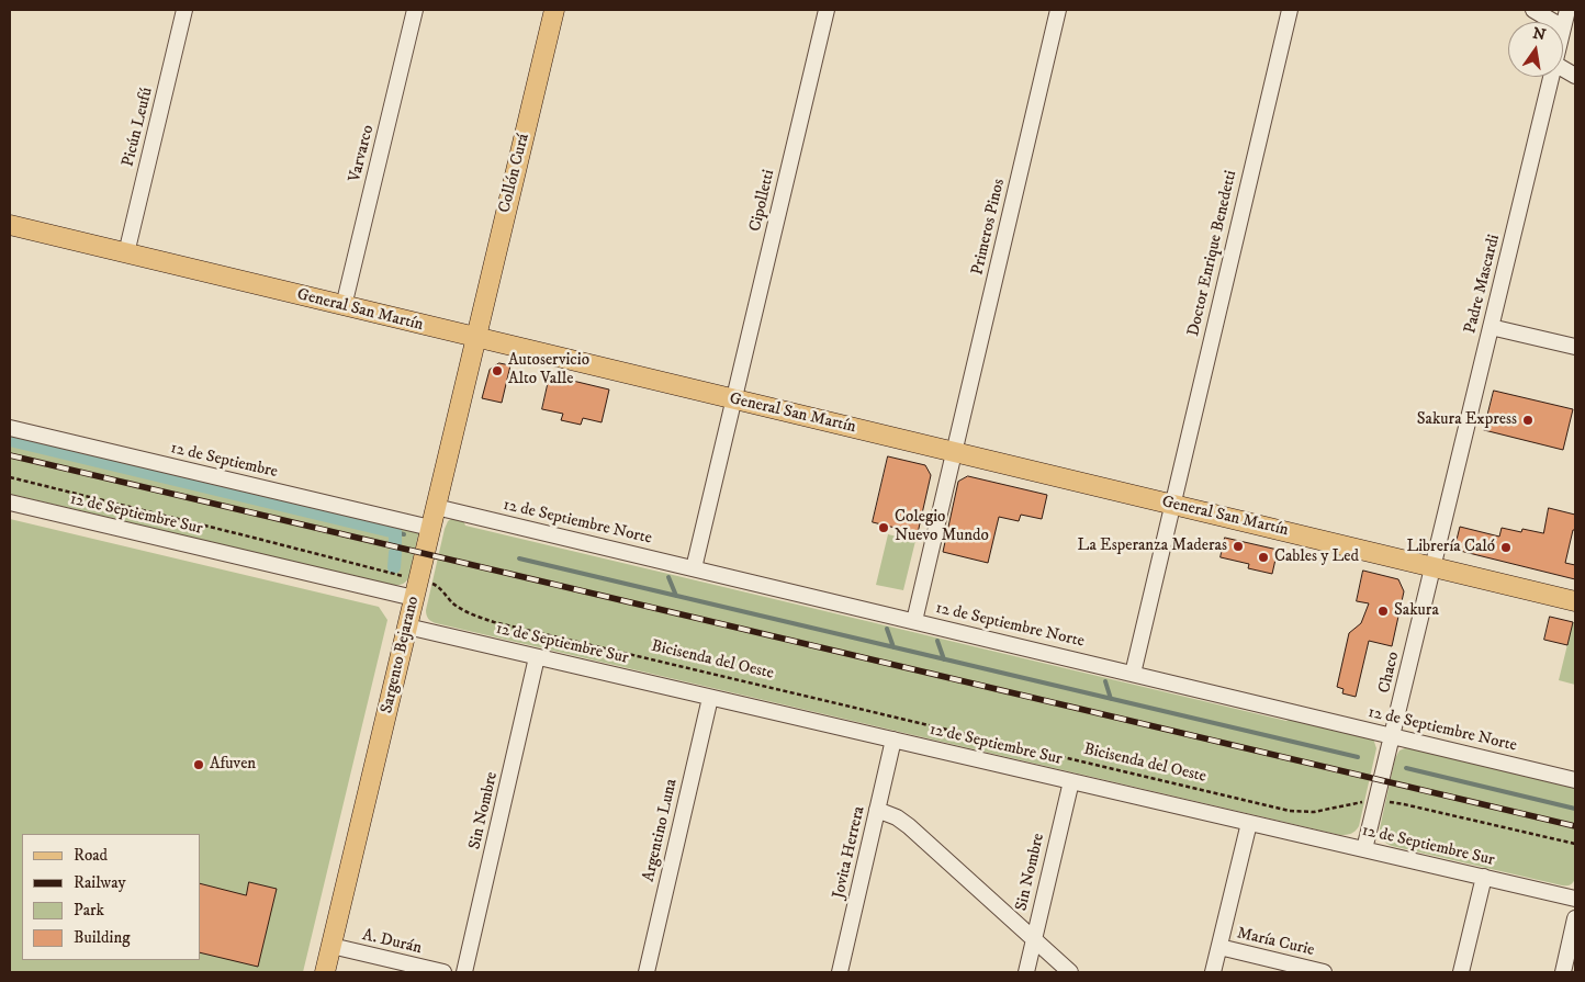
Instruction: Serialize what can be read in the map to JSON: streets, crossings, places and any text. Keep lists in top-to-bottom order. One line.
{"streets":{"main road":["Collón Curá","General San Martín","Sargento Bejarano"],"street":["Picún Leufú","Varvarco","Cipolletti","Primeros Pinos","Doctor Enrique Benedetti","Padre Mascardi","12 de Septiembre","12 de Septiembre Sur","12 de Septiembre Norte","Chaco","Sin Nombre","Argentino Luna","Jovita Herrera","A. Durán","María Curie"],"path":["Bicisenda del Oeste"]},"crossings":[["Picún Leufú","General San Martín"],["Varvarco","General San Martín"],["Collón Curá","General San Martín"],["Collón Curá","Sargento Bejarano"],["Cipolletti","General San Martín"],["Primeros Pinos","General San Martín"],["Doctor Enrique Benedetti","General San Martín"],["Padre Mascardi","General San Martín"],["Padre Mascardi","Chaco"],["General San Martín","Sargento Bejarano"],["General San Martín","Chaco"],["12 de Septiembre","Sargento Bejarano"],["12 de Septiembre Sur","Sargento Bejarano"],["12 de Septiembre Sur","Chaco"],["12 de Septiembre Sur","Sin Nombre"],["12 de Septiembre Sur","Argentino Luna"],["12 de Septiembre Sur","Jovita Herrera"],["12 de Septiembre Norte","Sargento Bejarano"],["12 de Septiembre Norte","Chaco"],["Sargento Bejarano","A. Durán"],["Bicisenda del Oeste","Chaco"]],"places":["Autoservicio Alto Valle","Sakura Express","Colegio Nuevo Mundo","La Esperanza Maderas","Librería Caló","Cables y Led","Sakura","Afuven"],"legend":["Road","Railway","Park","Building"],"north":"top"}
